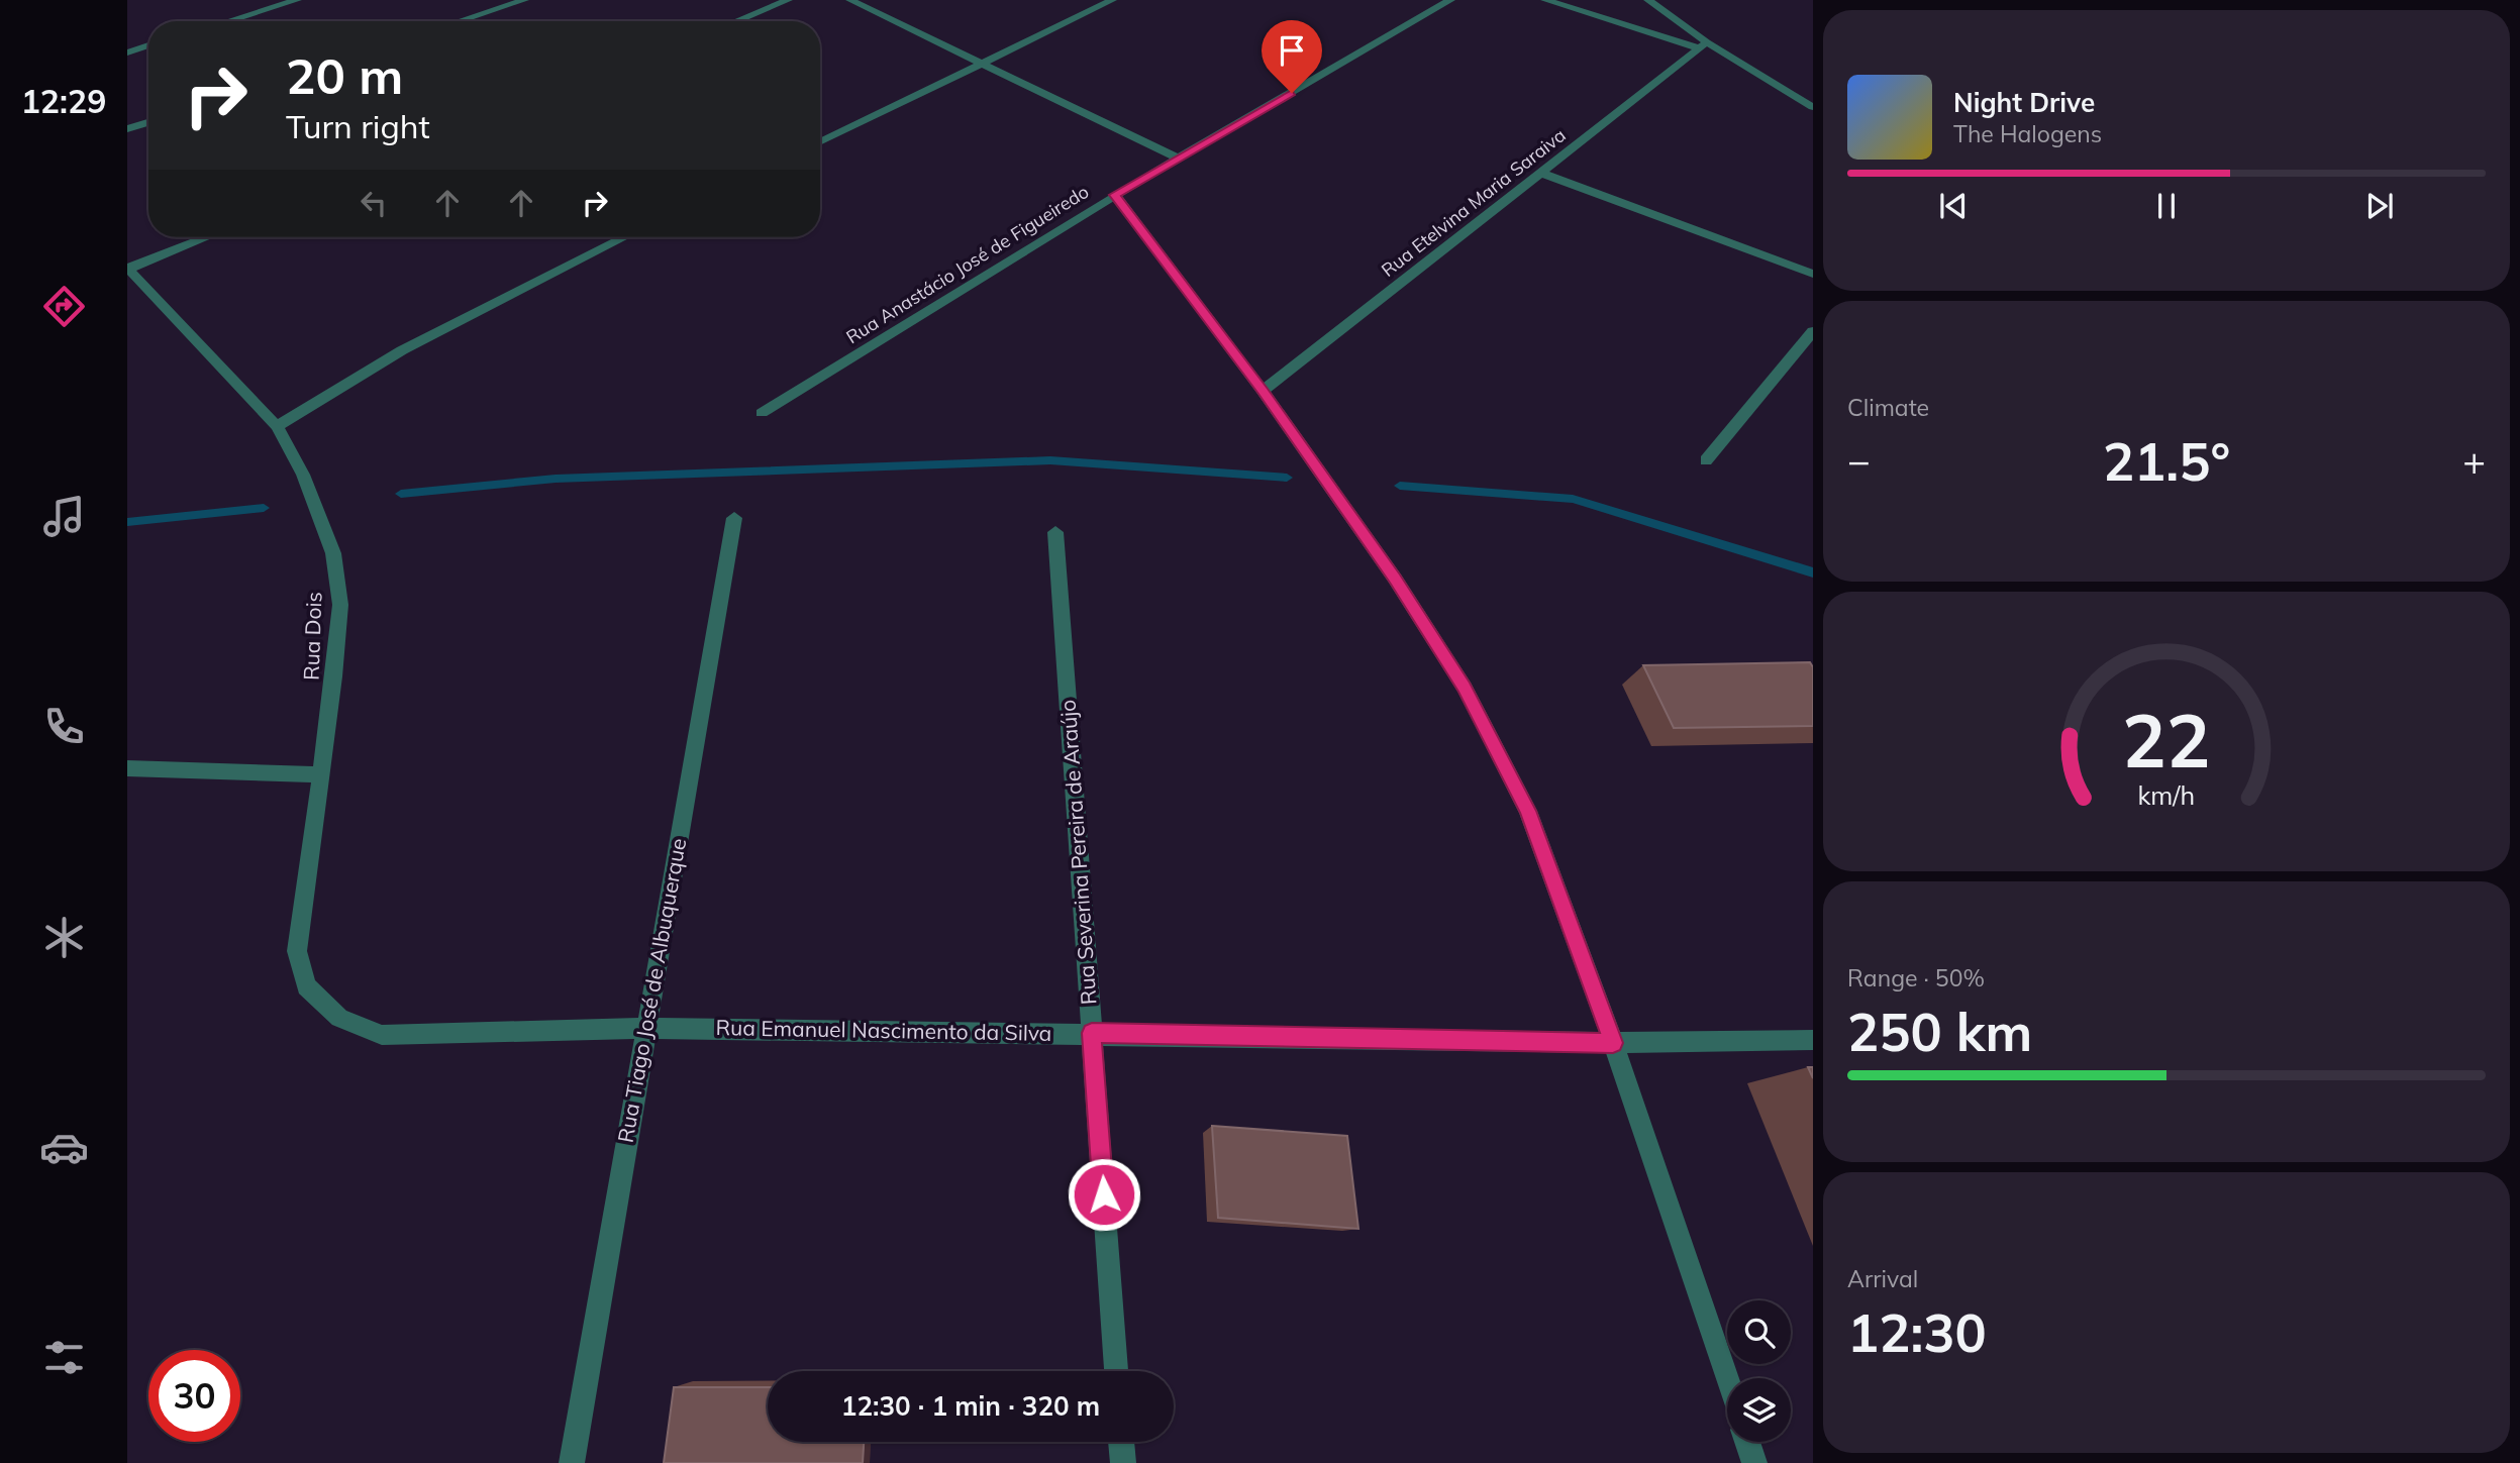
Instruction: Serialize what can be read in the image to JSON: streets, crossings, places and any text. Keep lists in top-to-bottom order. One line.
{"streets":{"street":["Rua Etelvina Maria Saraiva","Rua Anastácio José de Figueiredo","Rua Dois","Rua Severina Pereira de Araújo","Rua Tiago José de Albuquerque","Rua Emanuel Nascimento da Silva"]},"crossings":[["Rua Dois","Rua Emanuel Nascimento da Silva"],["Rua Severina Pereira de Araújo","Rua Emanuel Nascimento da Silva"],["Rua Tiago José de Albuquerque","Rua Emanuel Nascimento da Silva"]],"page":{"tabs":"12:29","turn":["20 m","Turn right"],"song":["Night Drive","The Halogens"],"tile":["Climate",["Range · 50%","250 km"],["Arrival","12:30"]],"heat":["−","21.5°","+"],"limit":"30","trip":"12:30 · 1 min · 320 m","gauge":["22","km/h"]}}
